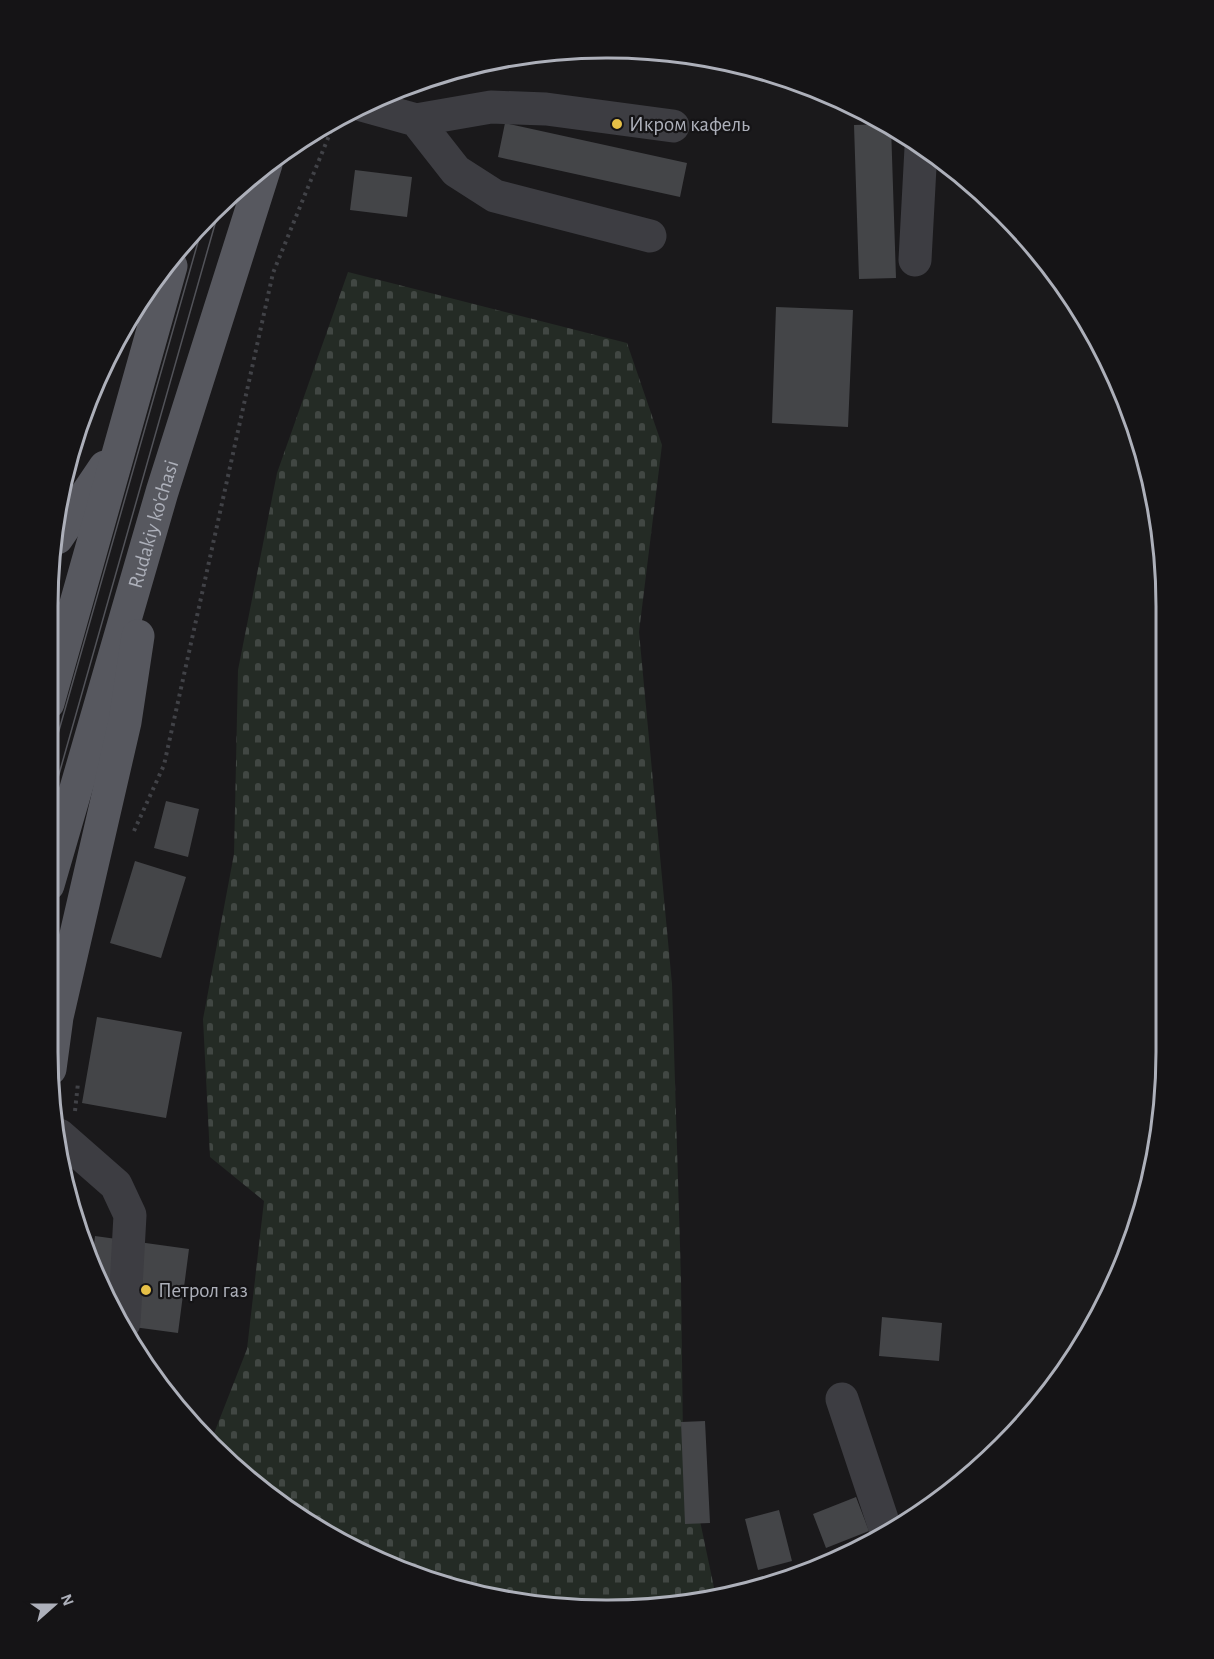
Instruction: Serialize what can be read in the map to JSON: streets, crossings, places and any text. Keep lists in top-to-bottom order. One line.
{"streets":{"main road":["Rudakiy ko'chasi"]},"places":["Икром кафель","Петрол газ"],"north":"right"}
